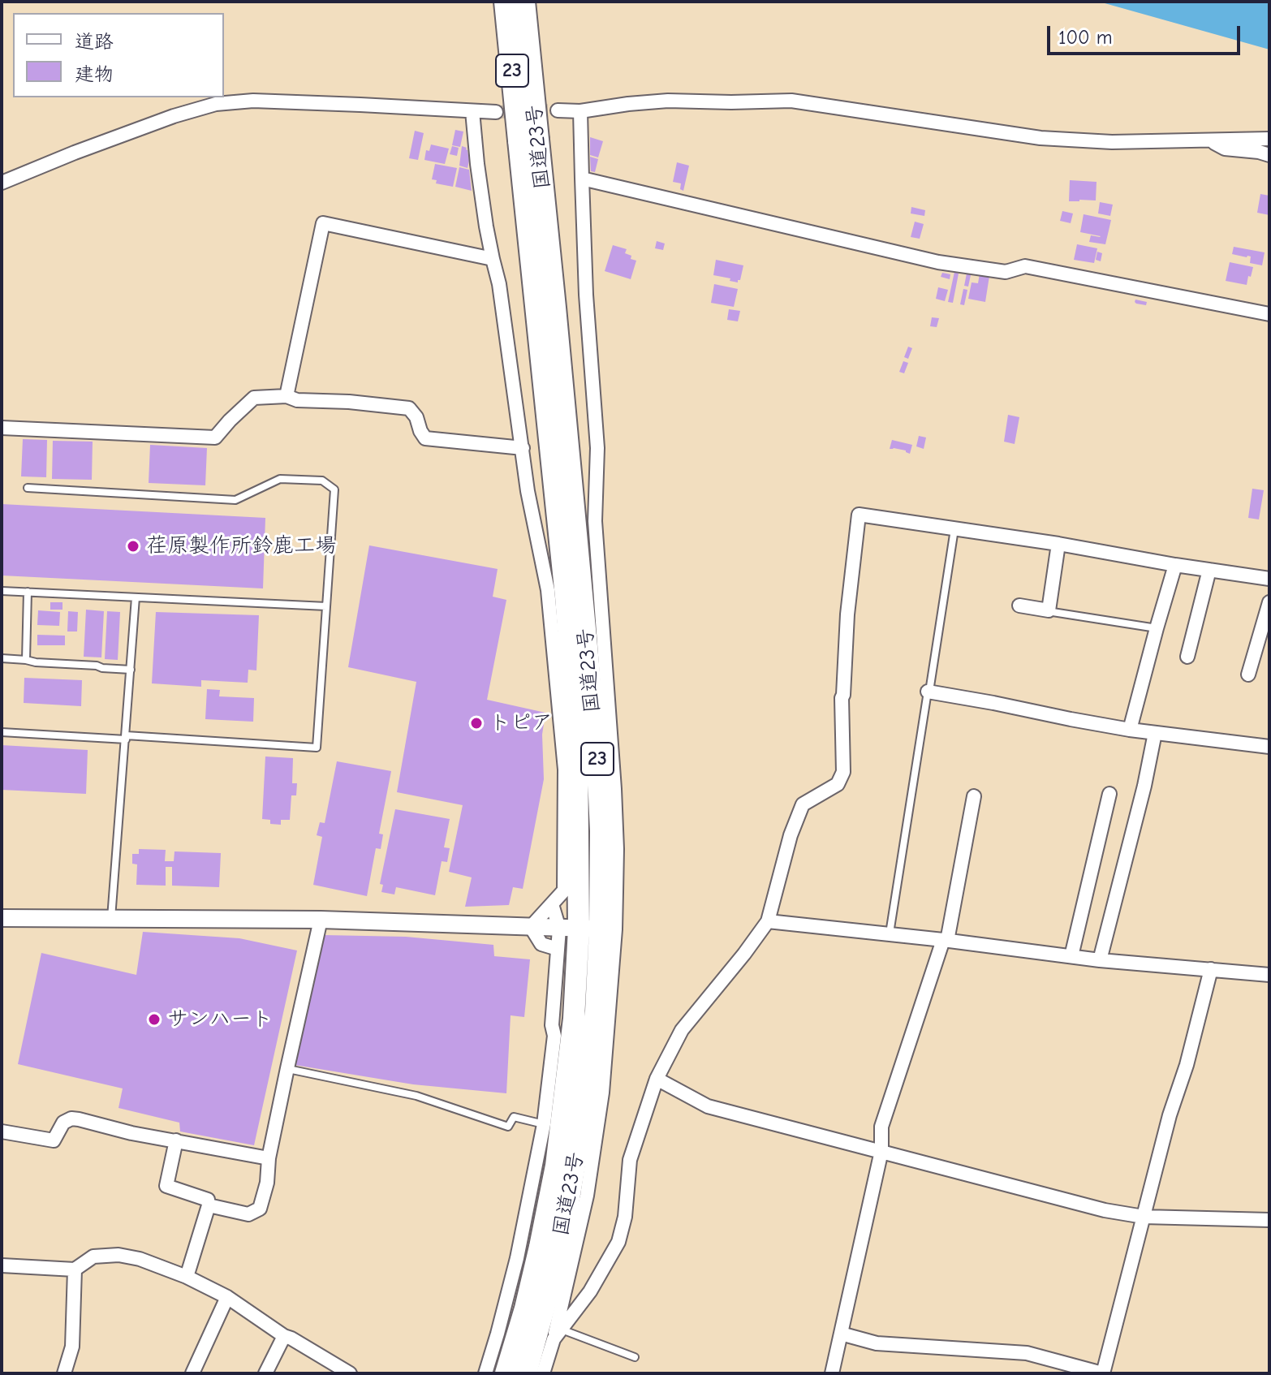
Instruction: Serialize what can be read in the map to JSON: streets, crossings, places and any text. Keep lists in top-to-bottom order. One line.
{"streets":{"highway":["23","国道23号"]},"places":["荏原製作所鈴鹿工場","トピア","サンハート"],"legend":["道路","建物"],"scale_bar":"100 m"}
